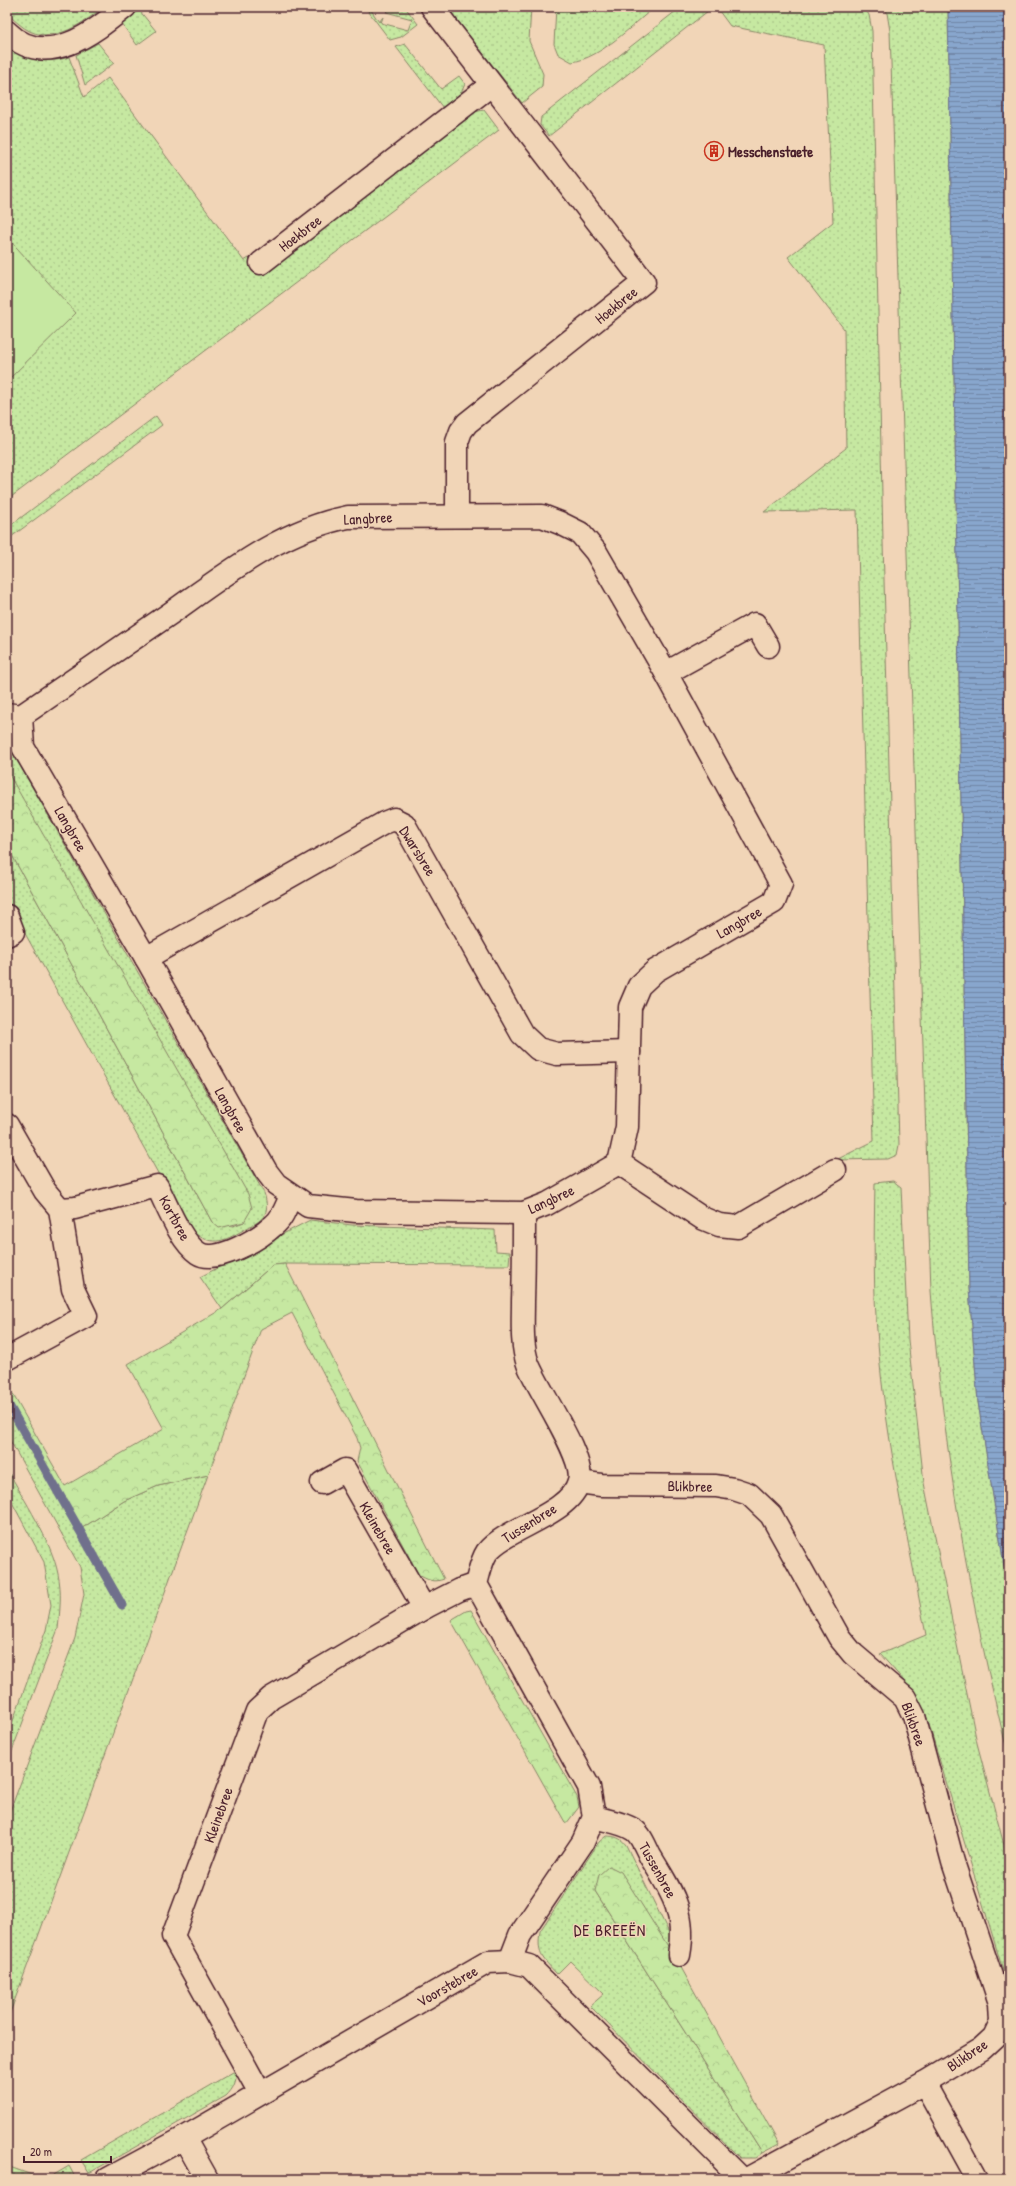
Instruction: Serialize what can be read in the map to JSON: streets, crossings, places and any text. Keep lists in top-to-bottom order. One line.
{"streets":{"street":["Hoekbree","Langbree","Dwarsbree","Kortbree","Blikbree","Tussenbree","Kleinebree","Voorstebree"]},"crossings":[["Hoekbree","Langbree"],["Langbree","Dwarsbree"],["Langbree","Kortbree"],["Blikbree","Tussenbree"],["Tussenbree","Kleinebree"],["Kleinebree","Voorstebree"]],"districts":["DE BREEËN"],"places":{"building":["Messchenstaete"]},"scale_bar":"20 m"}
